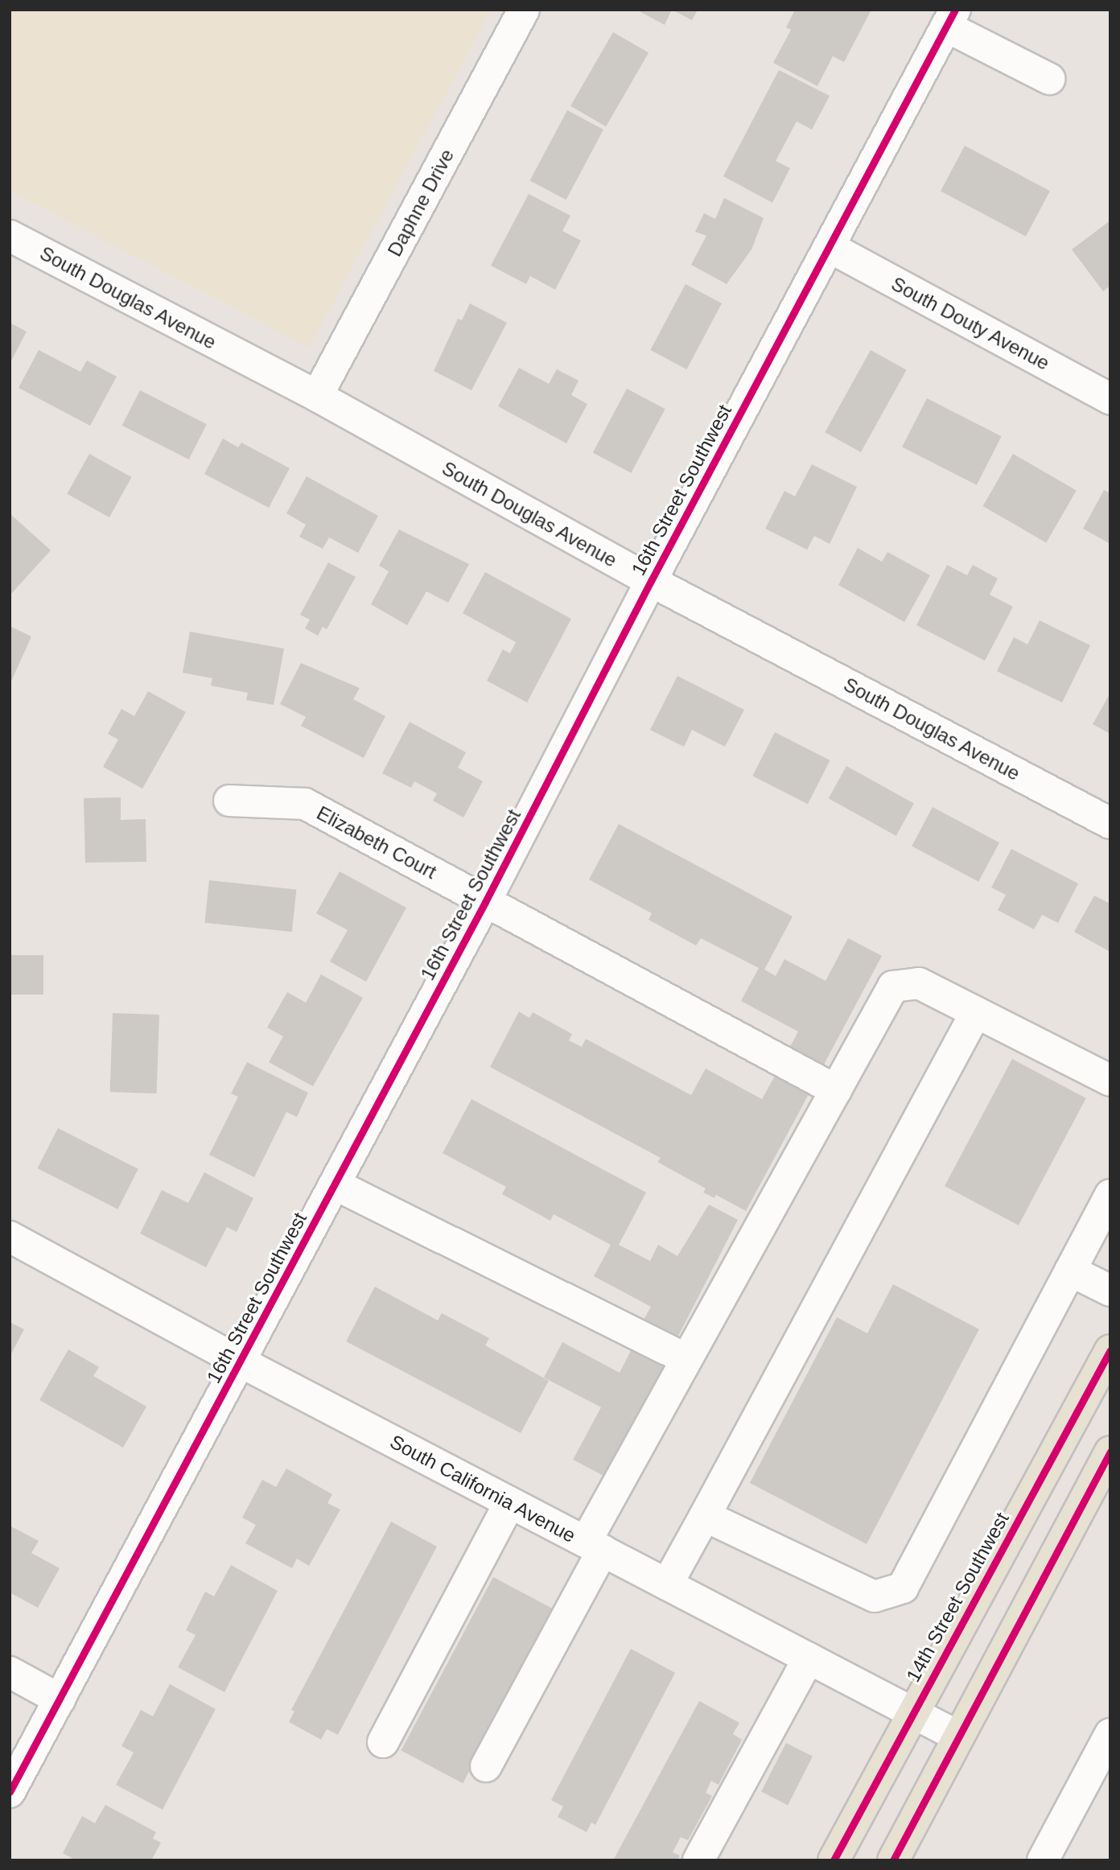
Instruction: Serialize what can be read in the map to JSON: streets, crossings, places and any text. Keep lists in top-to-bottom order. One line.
{"streets":{"main road":["14th Street Southwest"],"street":["Daphne Drive","South Douglas Avenue","South Douty Avenue","16th Street Southwest","Elizabeth Court","South California Avenue"]},"crossings":[["Daphne Drive","South Douglas Avenue"],["South Douglas Avenue","16th Street Southwest"],["South Douty Avenue","16th Street Southwest"],["16th Street Southwest","Elizabeth Court"],["16th Street Southwest","South California Avenue"],["South California Avenue","14th Street Southwest"]]}
